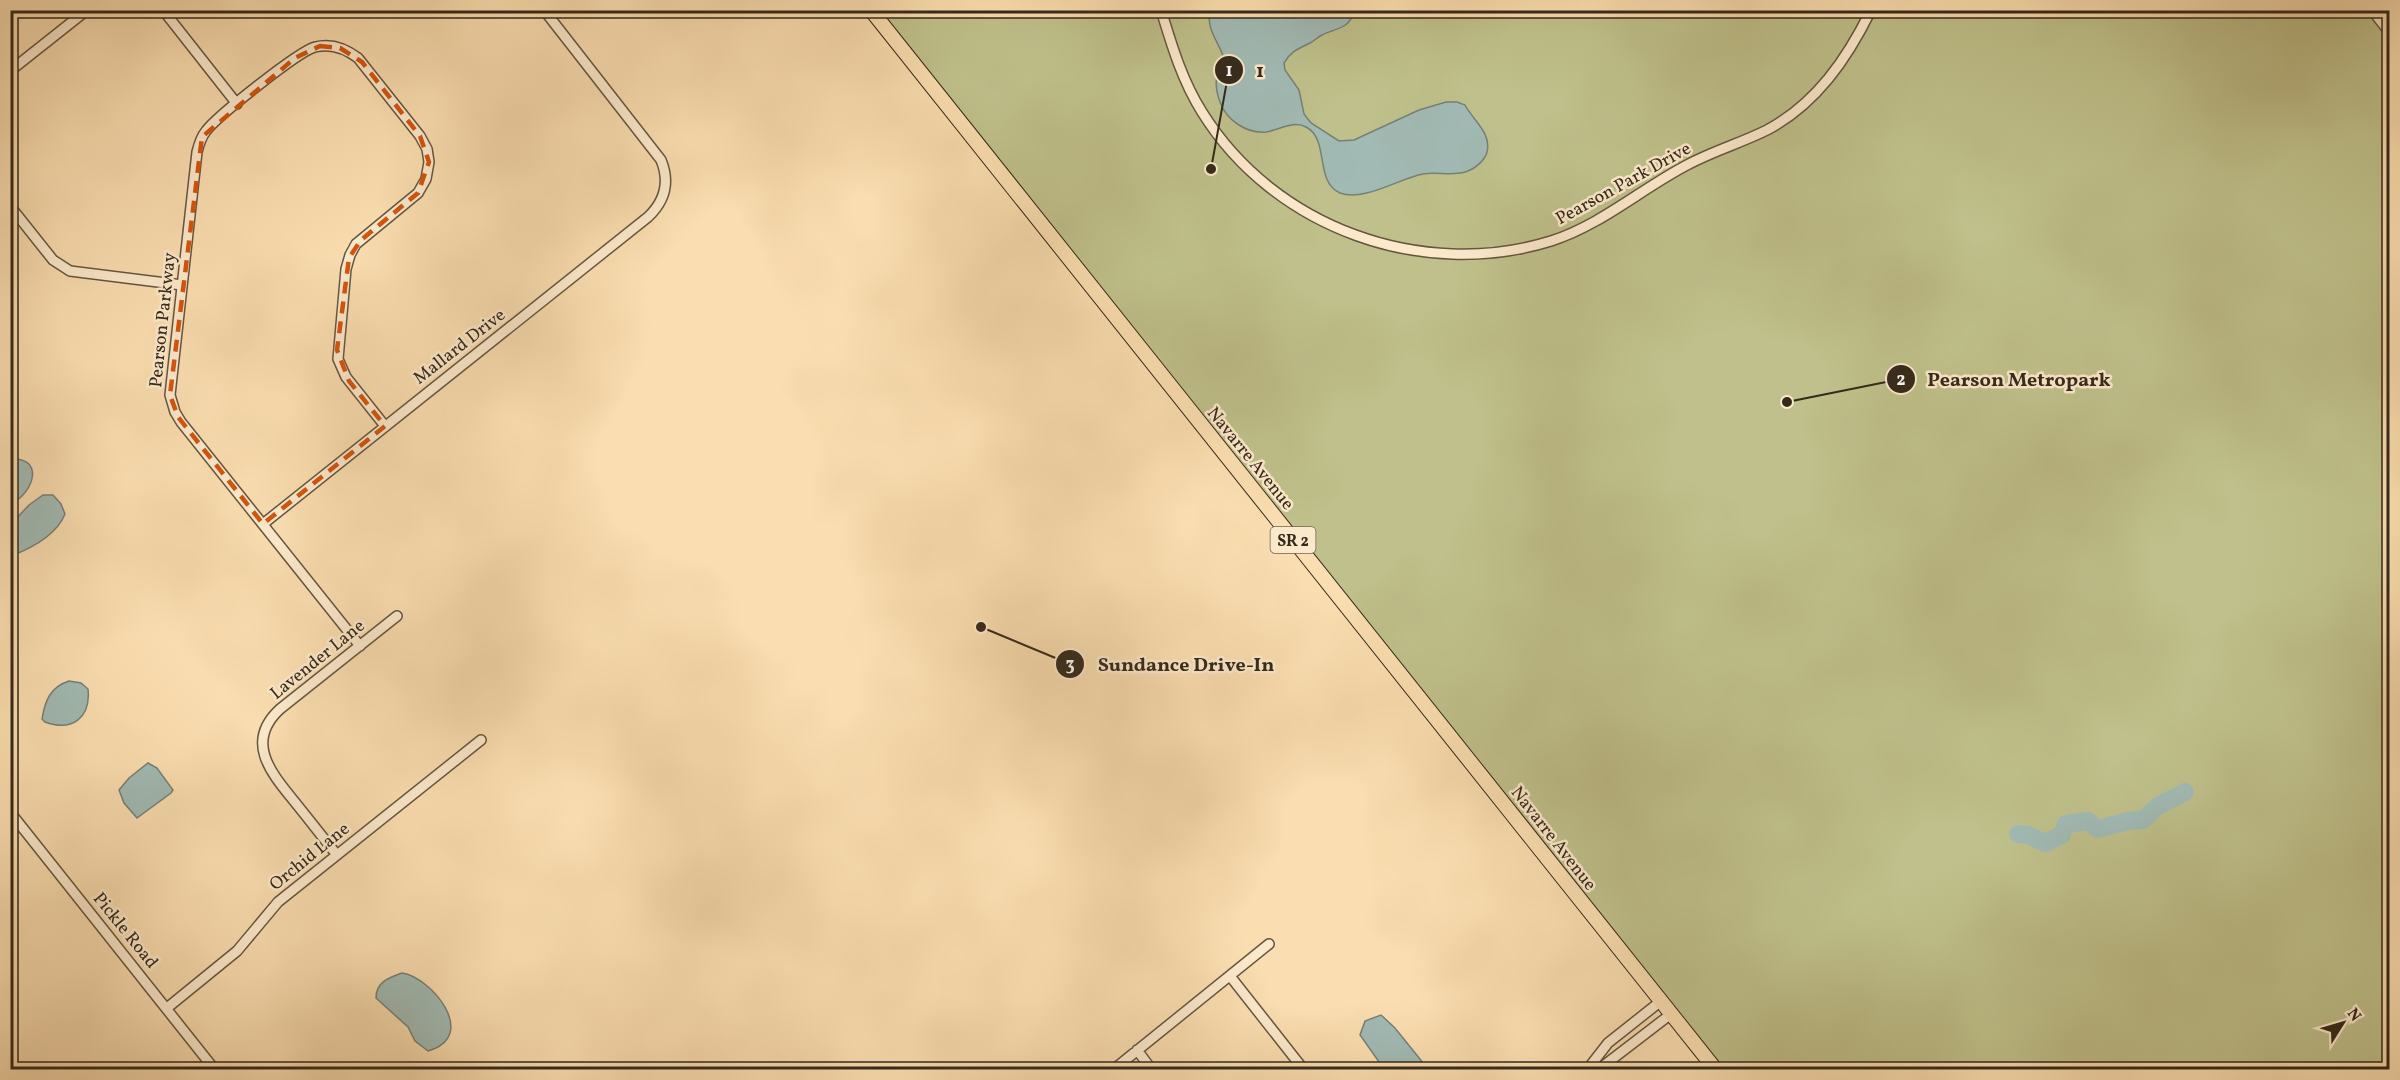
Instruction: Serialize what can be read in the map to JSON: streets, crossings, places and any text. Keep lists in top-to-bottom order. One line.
{"streets":{"highway":["Navarre Avenue","SR 2"],"street":["Pearson Park Drive","Pearson Parkway","Mallard Drive","Lavender Lane","Orchid Lane","Pickle Road"]},"crossings":[["Pearson Parkway","Mallard Drive"],["Pearson Parkway","Lavender Lane"],["Lavender Lane","Orchid Lane"],["Orchid Lane","Pickle Road"]],"places":["1","Pearson Metropark","Sundance Drive-In"],"north":"top right"}
